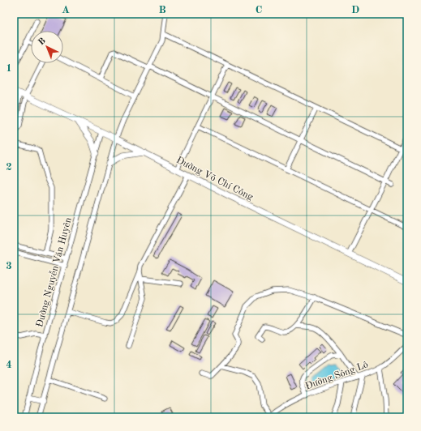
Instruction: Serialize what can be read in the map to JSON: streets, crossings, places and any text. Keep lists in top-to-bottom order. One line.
{"streets":{"main road":["Đường Võ Chí Công"],"street":["Đường Nguyễn Văn Huyên","Đường Sông Lô"]},"crossings":[["Đường Võ Chí Công","Đường Nguyễn Văn Huyên"]],"north":"top left","grid":{"columns":["A","B","C","D"],"rows":["1","2","3","4"]}}
